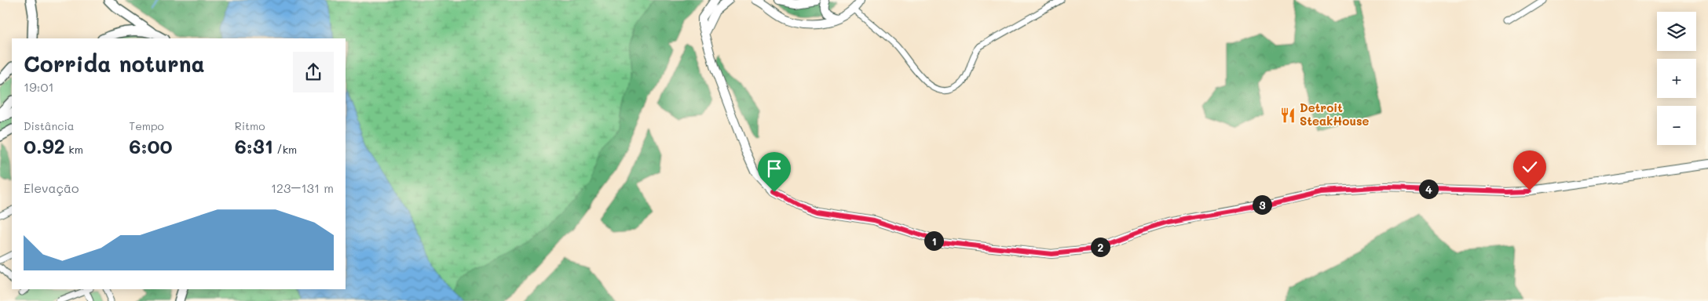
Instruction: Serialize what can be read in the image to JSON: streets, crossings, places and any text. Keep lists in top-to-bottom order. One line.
{"places":{"restaurant":["Detroit SteakHouse"]},"page":{"map_buttons":["+","−"],"heading":["Corrida noturna","19:01"],"stats":[["Distância","0.92 km"],["Tempo","6:00"],["Ritmo","6:31 /km"]],"chart":["Elevação","123–131 m"],"pins":["4","3","1","2"]}}
